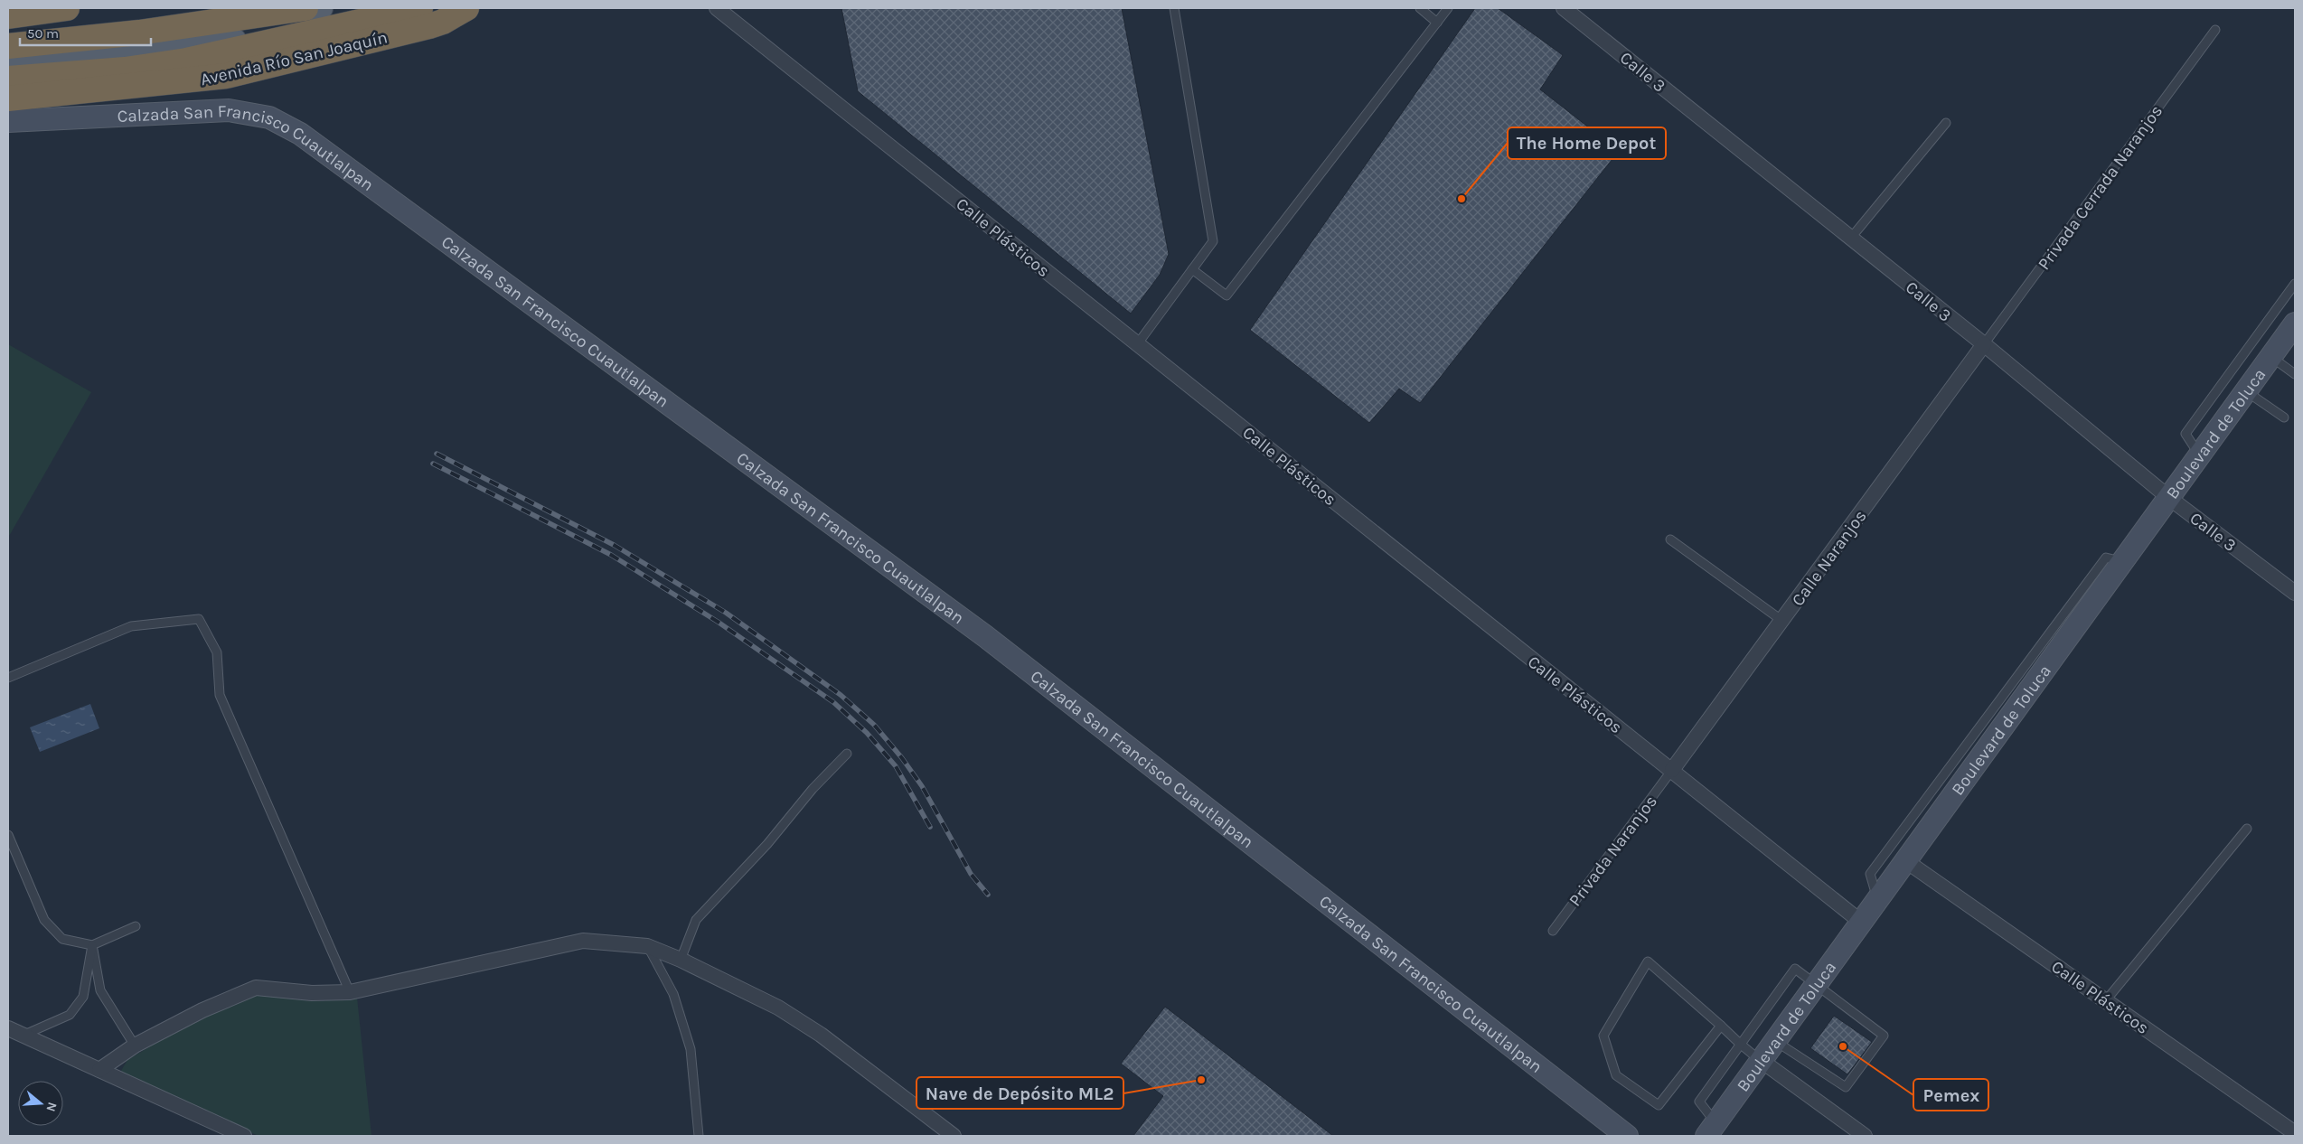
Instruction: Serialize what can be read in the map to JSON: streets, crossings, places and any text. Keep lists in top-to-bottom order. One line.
{"streets":{"highway":["Avenida Río San Joaquín"],"street":["Calle 3","Calzada San Francisco Cuautlalpan","Calle Plásticos","Boulevard de Toluca","Calle Naranjos"],"lane":["Privada Cerrada Naranjos","Privada Naranjos"]},"crossings":[["Calle 3","Privada Cerrada Naranjos"],["Calle 3","Boulevard de Toluca"],["Calle 3","Calle Naranjos"],["Privada Cerrada Naranjos","Calle Naranjos"],["Calle Plásticos","Boulevard de Toluca"],["Calle Plásticos","Calle Naranjos"],["Calle Plásticos","Privada Naranjos"],["Calle Naranjos","Privada Naranjos"]],"places":["The Home Depot","Pemex","Nave de Depósito ML2"],"scale_bar":"50 m","north":"right"}
